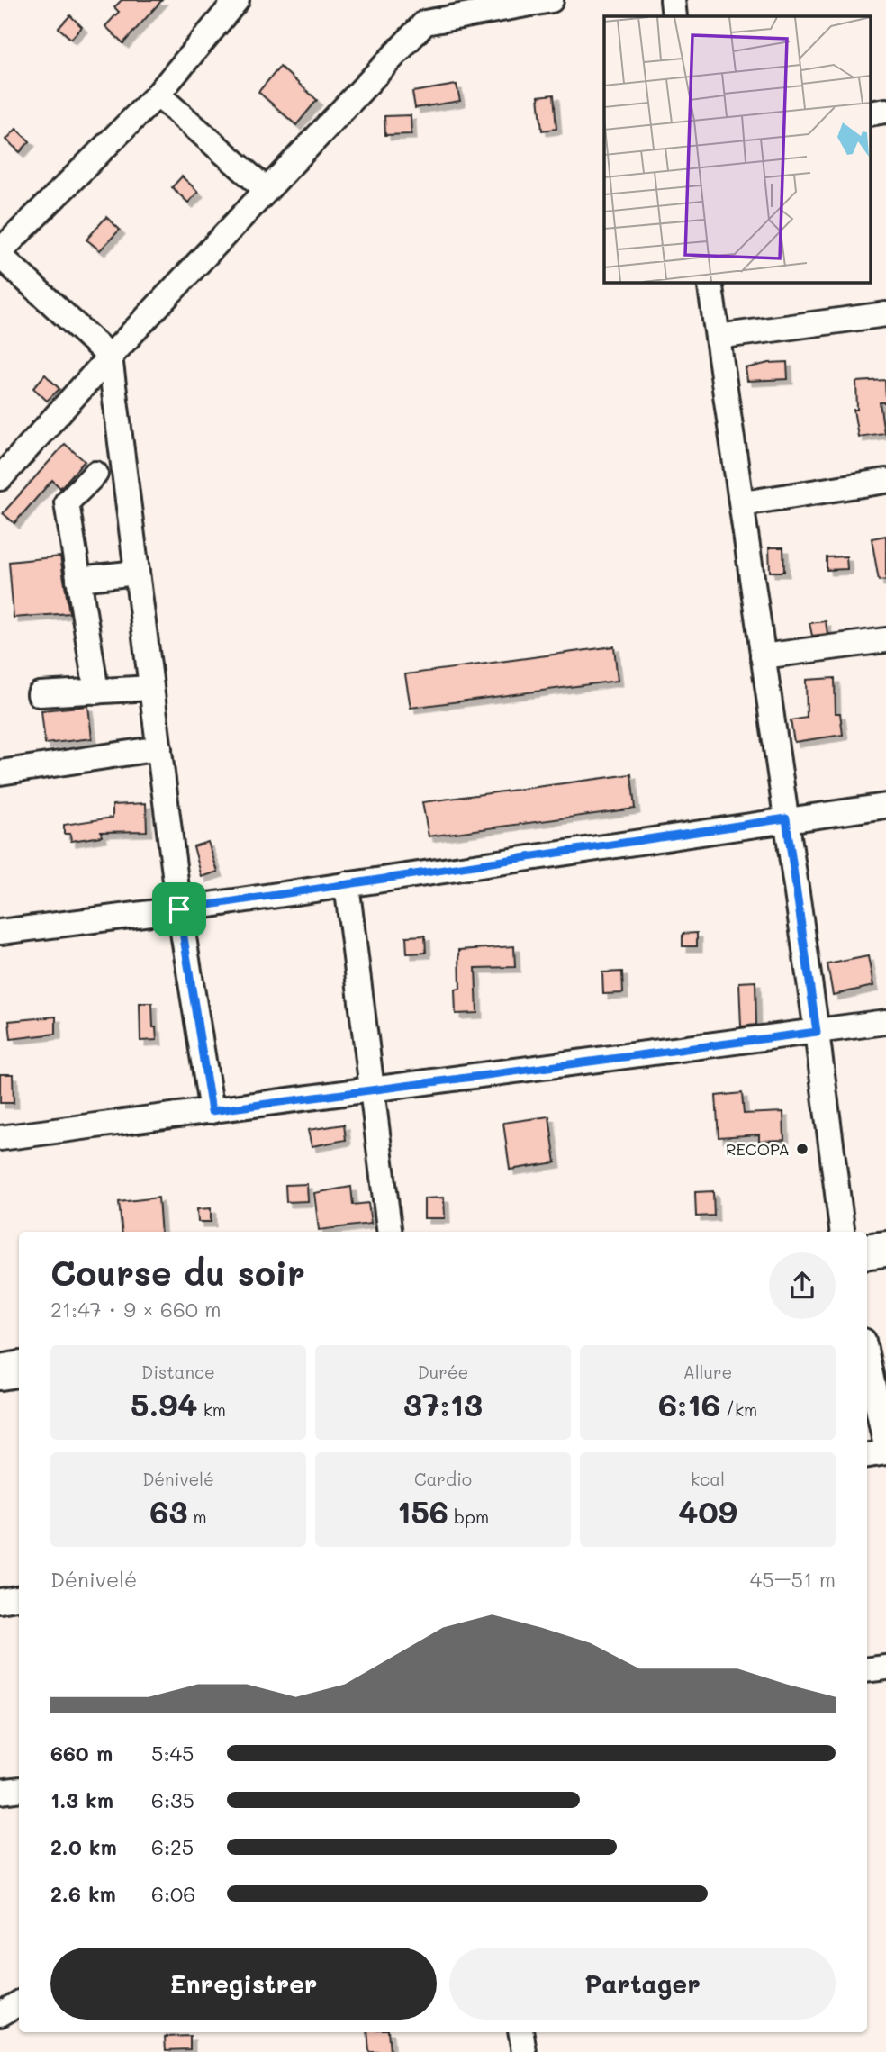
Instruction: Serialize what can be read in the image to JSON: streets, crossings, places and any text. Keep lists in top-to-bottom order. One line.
{"places":["RECOPA"],"page":{"heading":["Course du soir","21:47 · 9 × 660 m"],"stats":[["Distance","5.94 km"],["Durée","37:13"],["Allure","6:16 /km"],["Dénivelé","63 m"],["Cardio","156 bpm"],["kcal","409"]],"chart":["Dénivelé","45–51 m"],"list":[{"name":"660 m","note":"5:45"},{"name":"1.3 km","note":"6:35"},{"name":"2.0 km","note":"6:25"},{"name":"2.6 km","note":"6:06"}],"buttons":["Enregistrer","Partager"]}}
